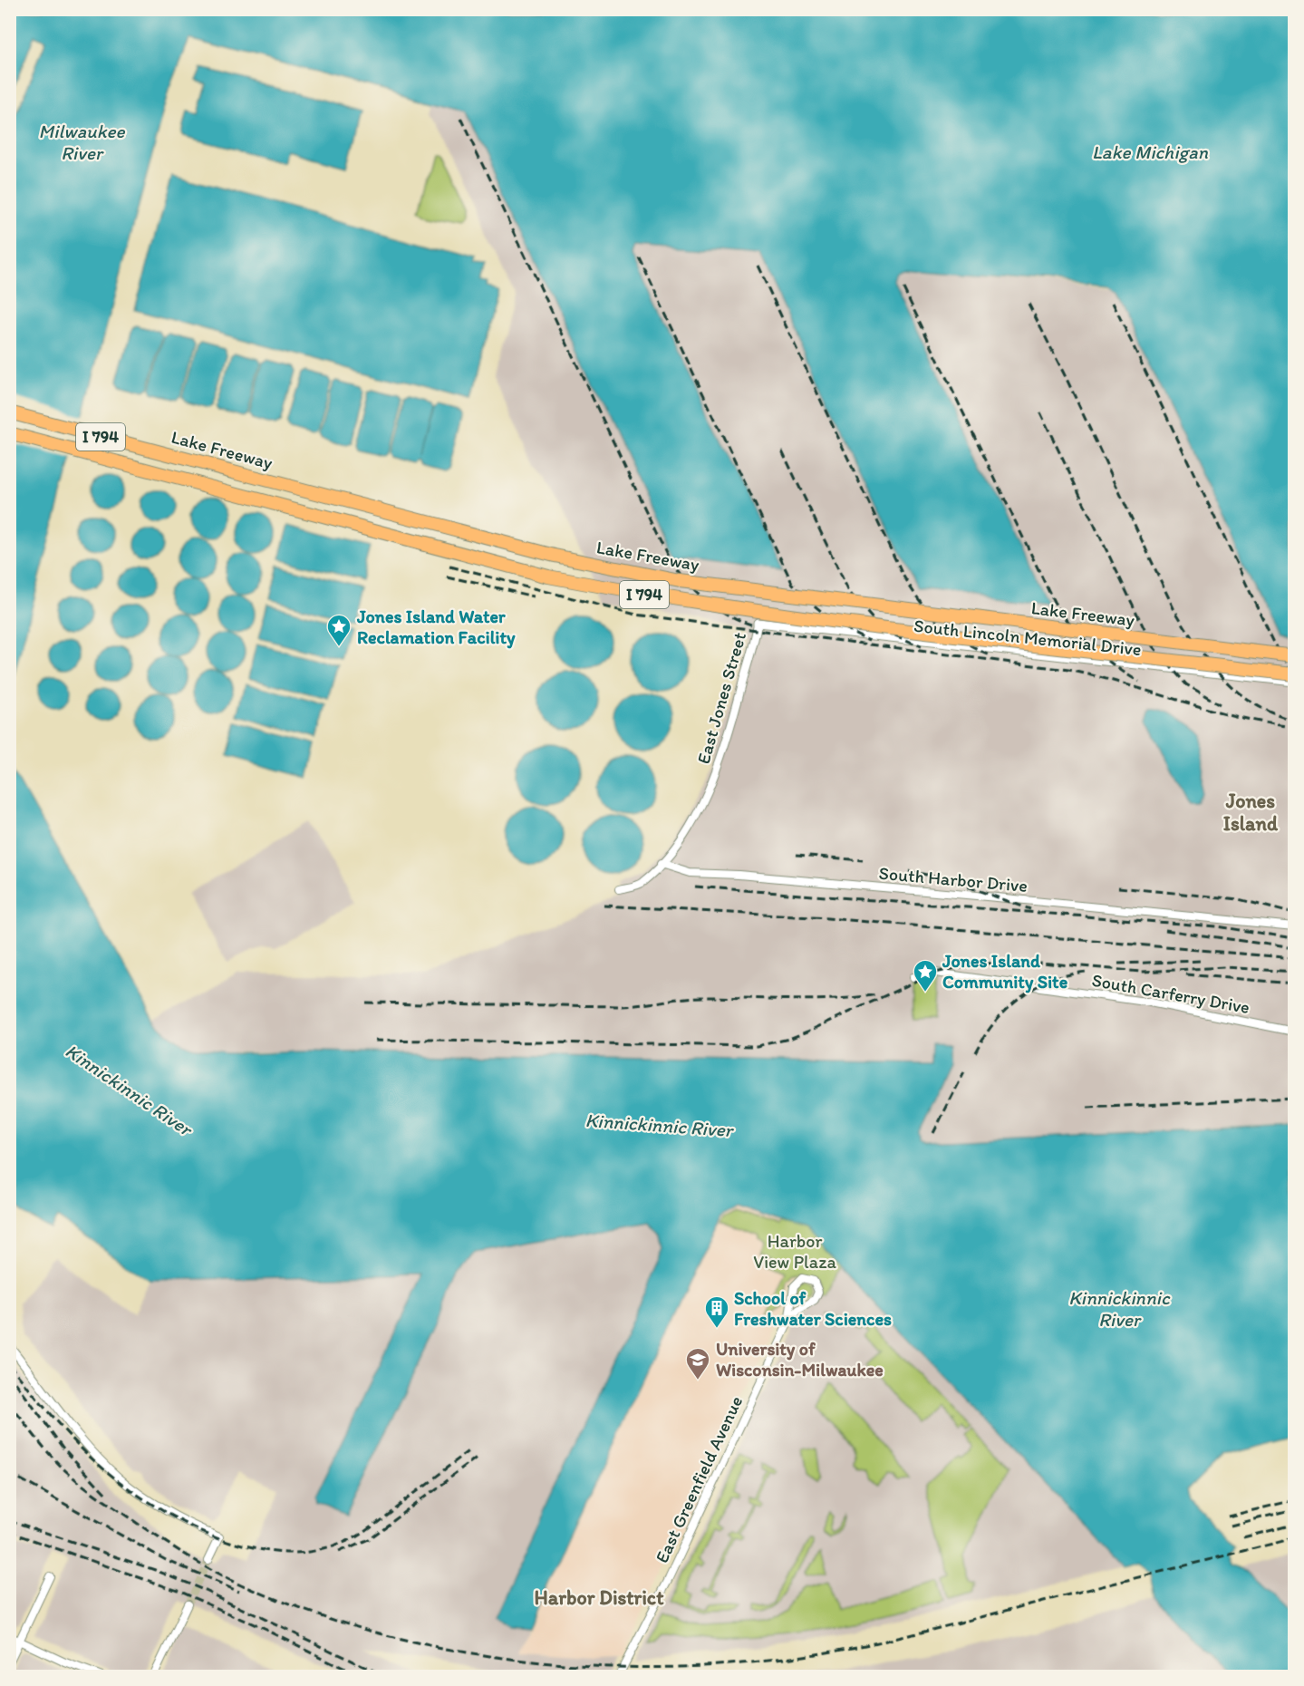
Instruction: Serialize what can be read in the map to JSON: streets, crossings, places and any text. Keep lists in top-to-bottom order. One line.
{"streets":{"highway":["I 794","Lake Freeway"],"street":["South Lincoln Memorial Drive","East Jones Street","South Harbor Drive","South Carferry Drive","East Greenfield Avenue"]},"crossings":[["South Lincoln Memorial Drive","East Jones Street"],["East Jones Street","South Harbor Drive"]],"districts":["Jones Island","Harbor District"],"water":["Milwaukee River","Lake Michigan","Kinnickinnic River"],"parks":["Harbor View Plaza"],"places":{"place":["Jones Island Water Reclamation Facility","Jones Island Community Site"],"building":["School of Freshwater Sciences"],"school or university":["University of Wisconsin-Milwaukee"]}}
